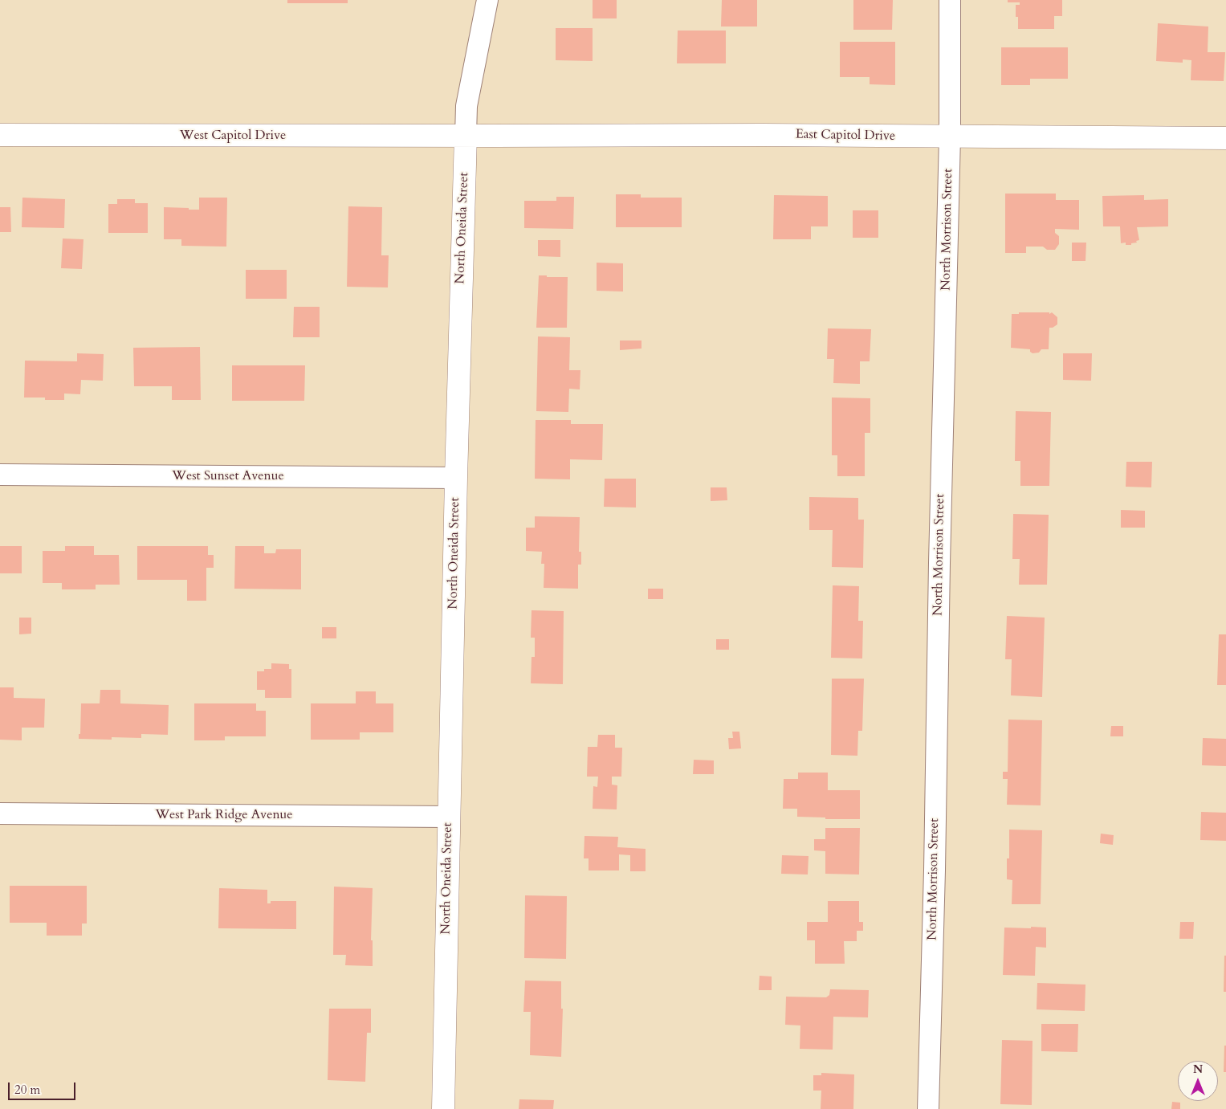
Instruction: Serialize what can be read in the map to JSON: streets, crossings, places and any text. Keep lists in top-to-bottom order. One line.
{"streets":{"street":["West Capitol Drive","East Capitol Drive","North Oneida Street","North Morrison Street","West Sunset Avenue","West Park Ridge Avenue"]},"crossings":[["West Capitol Drive","East Capitol Drive"],["West Capitol Drive","North Oneida Street"],["East Capitol Drive","North Oneida Street"],["East Capitol Drive","North Morrison Street"],["North Oneida Street","West Sunset Avenue"],["North Oneida Street","West Park Ridge Avenue"]],"scale_bar":"20 m","north":"top"}
